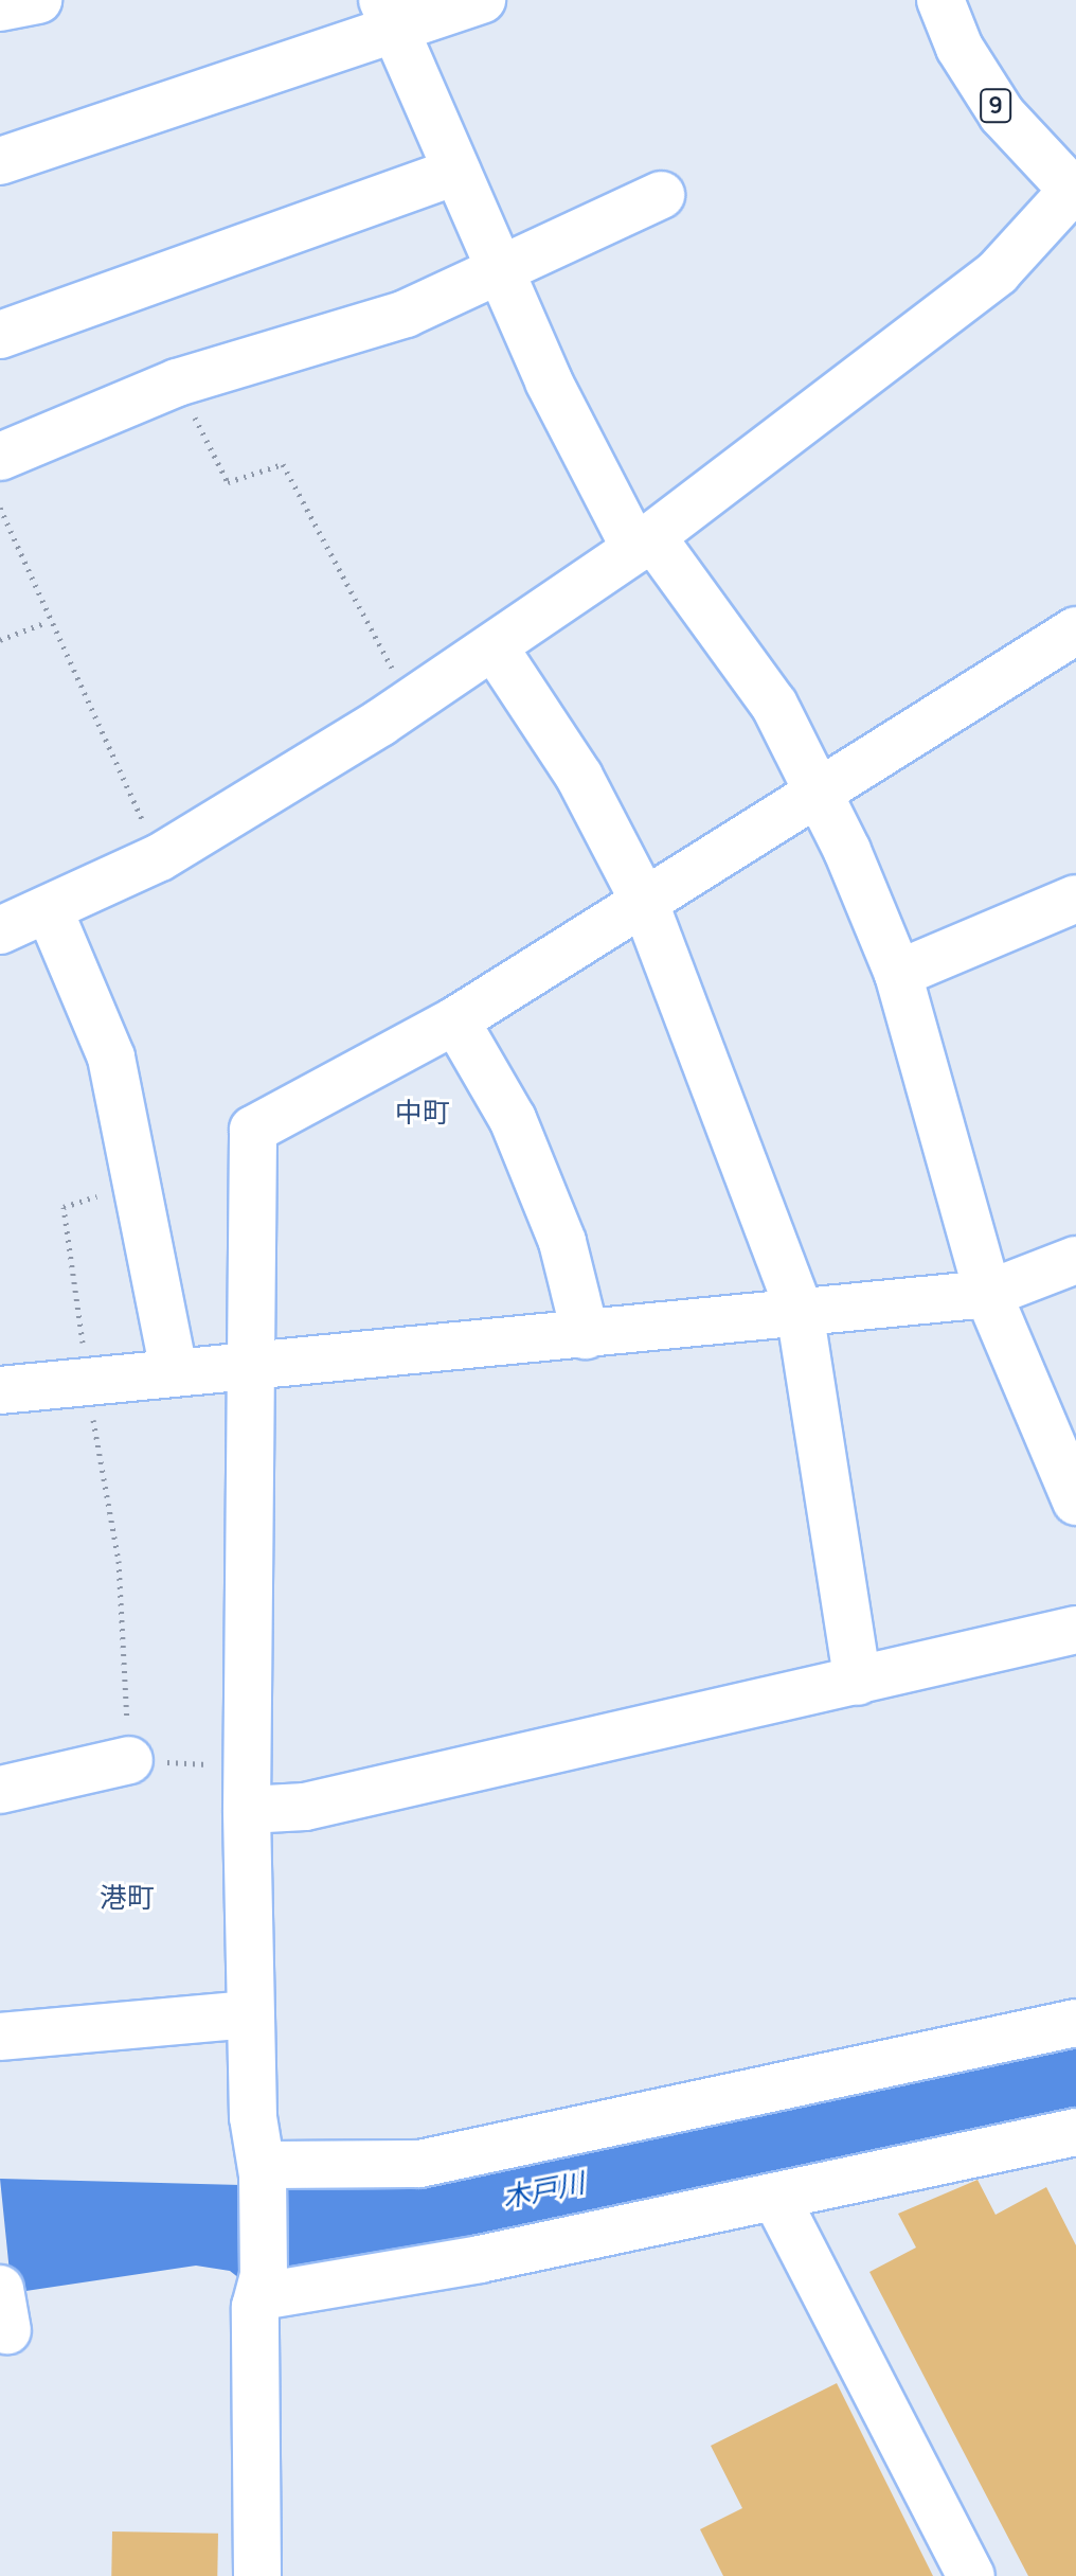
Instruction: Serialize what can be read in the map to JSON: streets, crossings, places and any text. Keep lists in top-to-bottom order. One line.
{"streets":{"main road":["9"]},"districts":["中町","港町"],"water":["木戸川"]}
